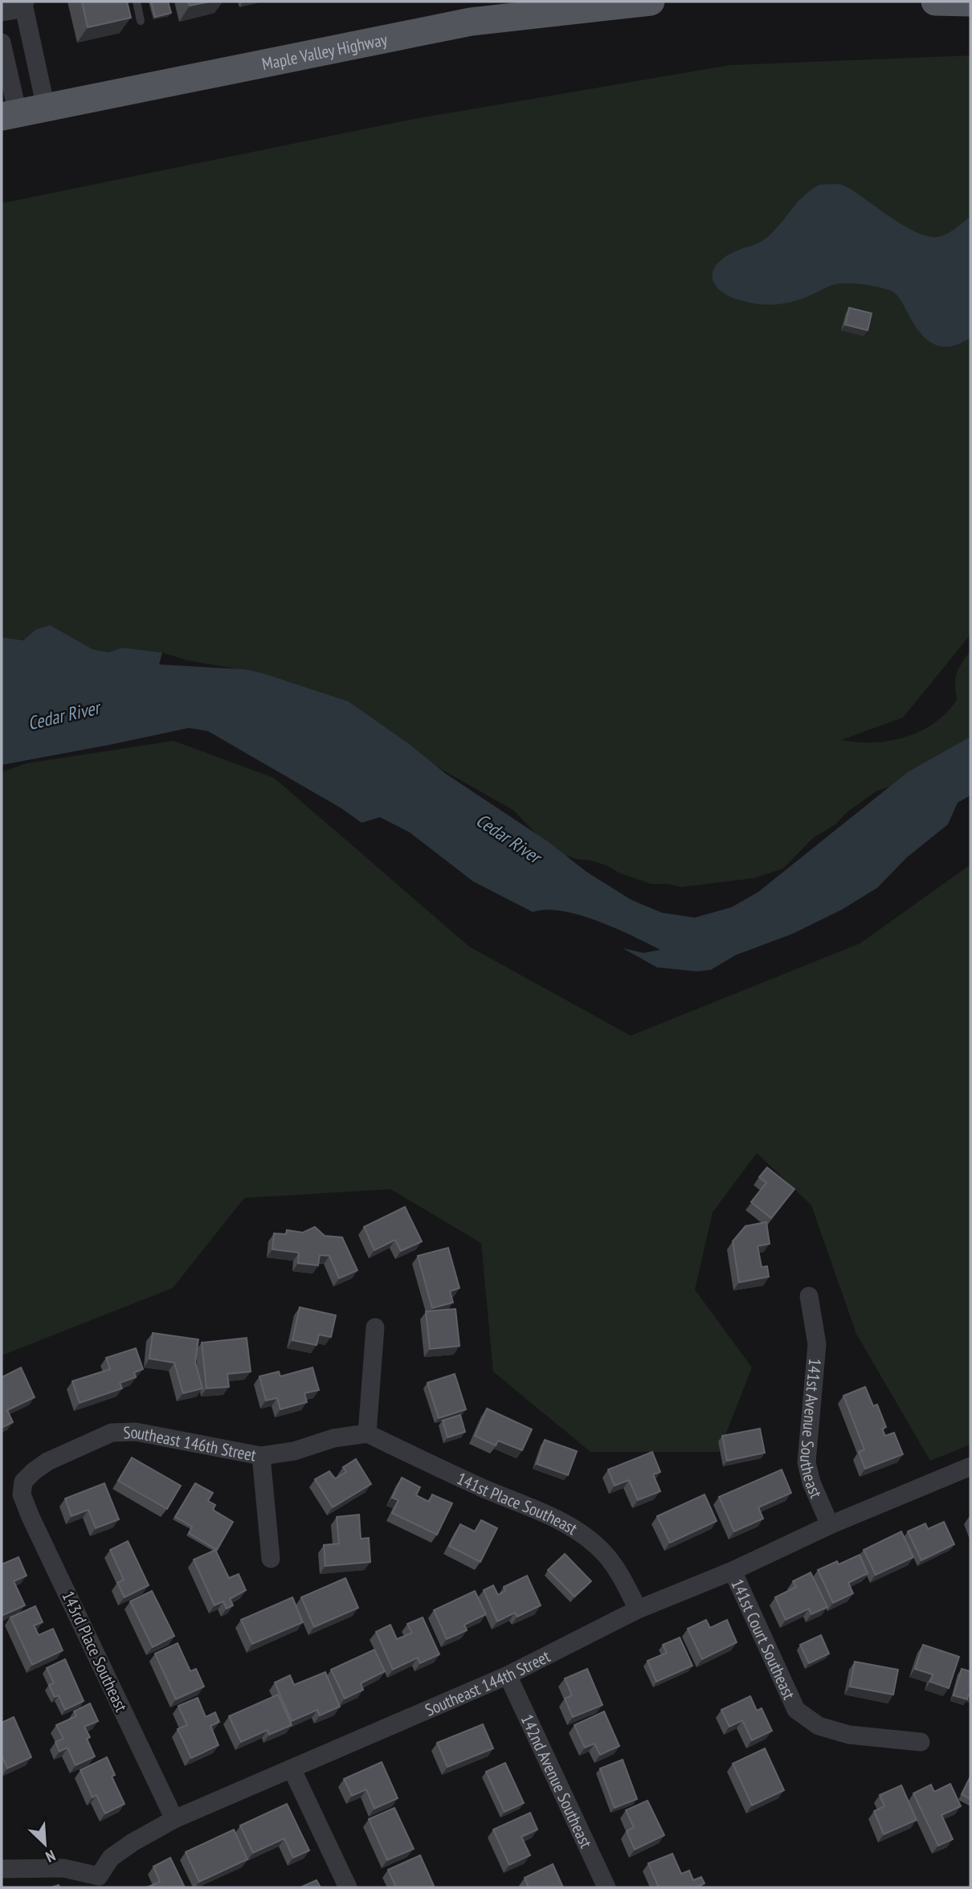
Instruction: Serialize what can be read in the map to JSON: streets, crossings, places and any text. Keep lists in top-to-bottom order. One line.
{"streets":{"main road":["Maple Valley Highway"],"street":["141st Avenue Southeast","Southeast 146th Street","141st Place Southeast","141st Court Southeast","143rd Place Southeast","Southeast 144th Street","142nd Avenue Southeast"]},"crossings":[["141st Avenue Southeast","Southeast 144th Street"],["Southeast 146th Street","141st Place Southeast"],["Southeast 146th Street","143rd Place Southeast"],["141st Place Southeast","Southeast 144th Street"],["141st Court Southeast","Southeast 144th Street"],["143rd Place Southeast","Southeast 144th Street"],["Southeast 144th Street","142nd Avenue Southeast"]],"water":["Cedar River"],"north":"bottom right"}
